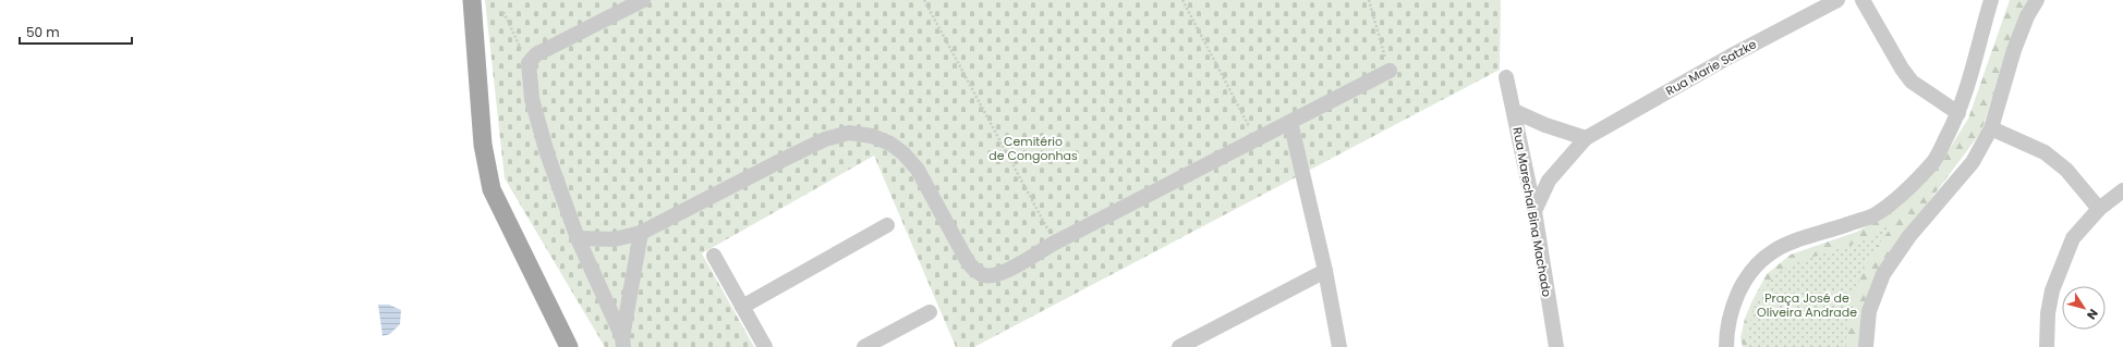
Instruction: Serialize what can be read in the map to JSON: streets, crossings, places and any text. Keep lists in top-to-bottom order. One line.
{"streets":{"street":["Rua Marie Satzke","Rua Marechal Bina Machado"]},"crossings":[["Rua Marie Satzke","Rua Marechal Bina Machado"]],"parks":["Cemitério de Congonhas","Praça José de Oliveira Andrade"],"scale_bar":"50 m","north":"bottom right"}
